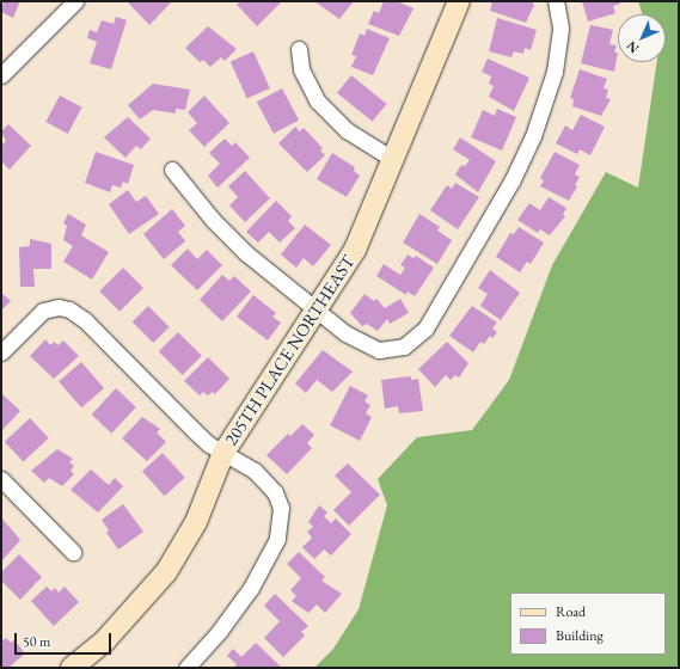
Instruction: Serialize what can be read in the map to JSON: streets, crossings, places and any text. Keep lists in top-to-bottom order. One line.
{"streets":{"street":["205TH PLACE NORTHEAST"]},"legend":["Road","Building"],"scale_bar":"50 m","north":"bottom left"}
